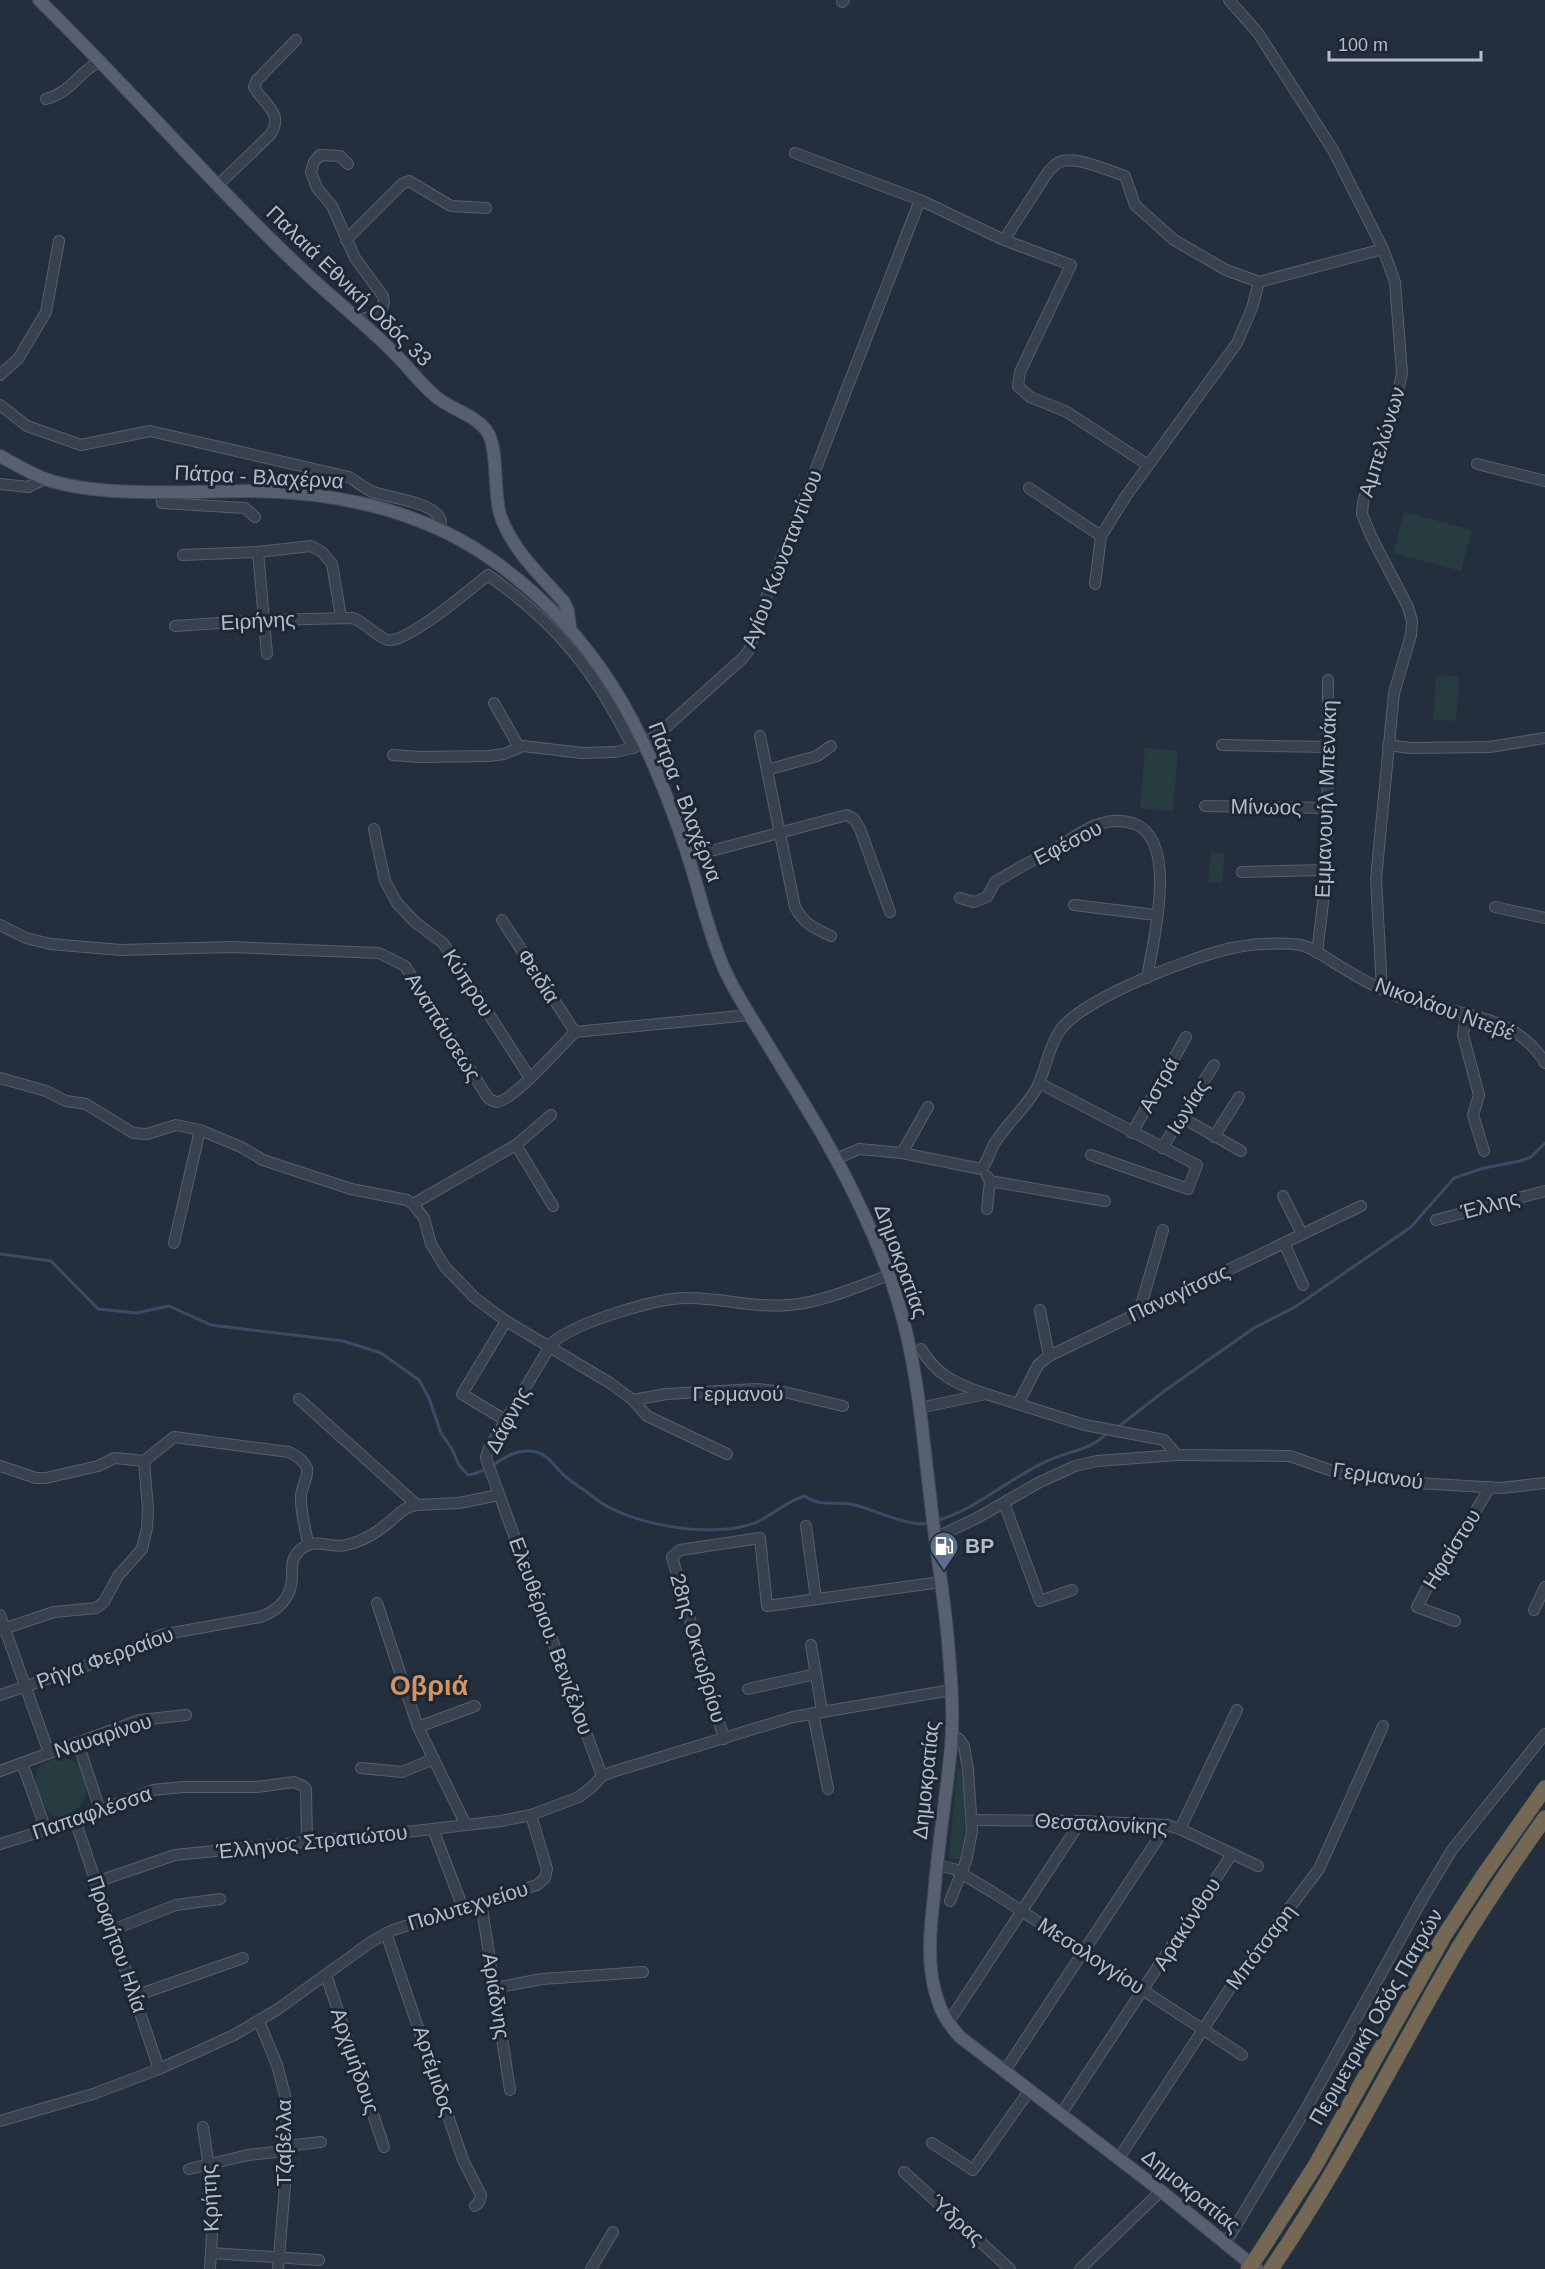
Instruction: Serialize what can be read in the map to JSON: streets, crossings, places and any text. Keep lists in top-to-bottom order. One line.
{"streets":{"highway":["Περιμετρική Οδός Πατρών"],"main road":["Παλαιά Εθνική Οδός 33","Πάτρα - Βλαχέρνα","Δημοκρατίας"],"street":["Αμπελώνων","Αγίου Κωνσταντίνου","Ειρήνης","Εμμανουήλ Μπενάκη","Μίνωος","Εφέσου","Φειδία","Κύπρου","Νικολάου Ντεβέ","Αναπάυσεως","Αστρά","Ιωνίας","Έλλης","Παναγίτσας","Γερμανού","Δάφνης","Ηφαίστου","Ελευθέριου. Βενιζέλου","28ης Οκτωβρίου","Ρήγα Φερραίου","Ναυαρίνου","Παπαφλέσσα","Θεσσαλονίκης","Έλληνος Στρατιώτου","Πολυτεχνείου","Αρακύνθου","Προφήτου Ηλία","Μπότσαρη","Μεσολογγίου","Αριάδνης","Αρχιμήδους","Αρτέμιδος","Τζαβέλλα","Κρήτης","Ύδρας"]},"crossings":[["Παλαιά Εθνική Οδός 33","Πάτρα - Βλαχέρνα"],["Αμπελώνων","Νικολάου Ντεβέ"],["Πάτρα - Βλαχέρνα","Αγίου Κωνσταντίνου"],["Πάτρα - Βλαχέρνα","Ειρήνης"],["Πάτρα - Βλαχέρνα","Δημοκρατίας"],["Αγίου Κωνσταντίνου","Ειρήνης"],["Εμμανουήλ Μπενάκη","Μίνωος"],["Εμμανουήλ Μπενάκη","Νικολάου Ντεβέ"],["Εφέσου","Νικολάου Ντεβέ"],["Φειδία","Αναπάυσεως"],["Κύπρου","Αναπάυσεως"],["Δημοκρατίας","Γερμανού"],["Δημοκρατίας","Αρακύνθου"],["Δημοκρατίας","Μπότσαρη"],["Δημοκρατίας","Μεσολογγίου"],["Γερμανού","Ηφαίστου"],["Δάφνης","Ελευθέριου. Βενιζέλου"],["Παπαφλέσσα","Έλληνος Στρατιώτου"],["Παπαφλέσσα","Προφήτου Ηλία"],["Θεσσαλονίκης","Αρακύνθου"],["Έλληνος Στρατιώτου","Πολυτεχνείου"],["Έλληνος Στρατιώτου","Προφήτου Ηλία"],["Πολυτεχνείου","Προφήτου Ηλία"],["Πολυτεχνείου","Αριάδνης"],["Πολυτεχνείου","Αρχιμήδους"],["Πολυτεχνείου","Αρτέμιδος"],["Πολυτεχνείου","Τζαβέλλα"],["Αρακύνθου","Μεσολογγίου"],["Μπότσαρη","Μεσολογγίου"]],"districts":["Οβριά"],"places":{"fuel station":["BP"]},"scale_bar":"100 m"}
